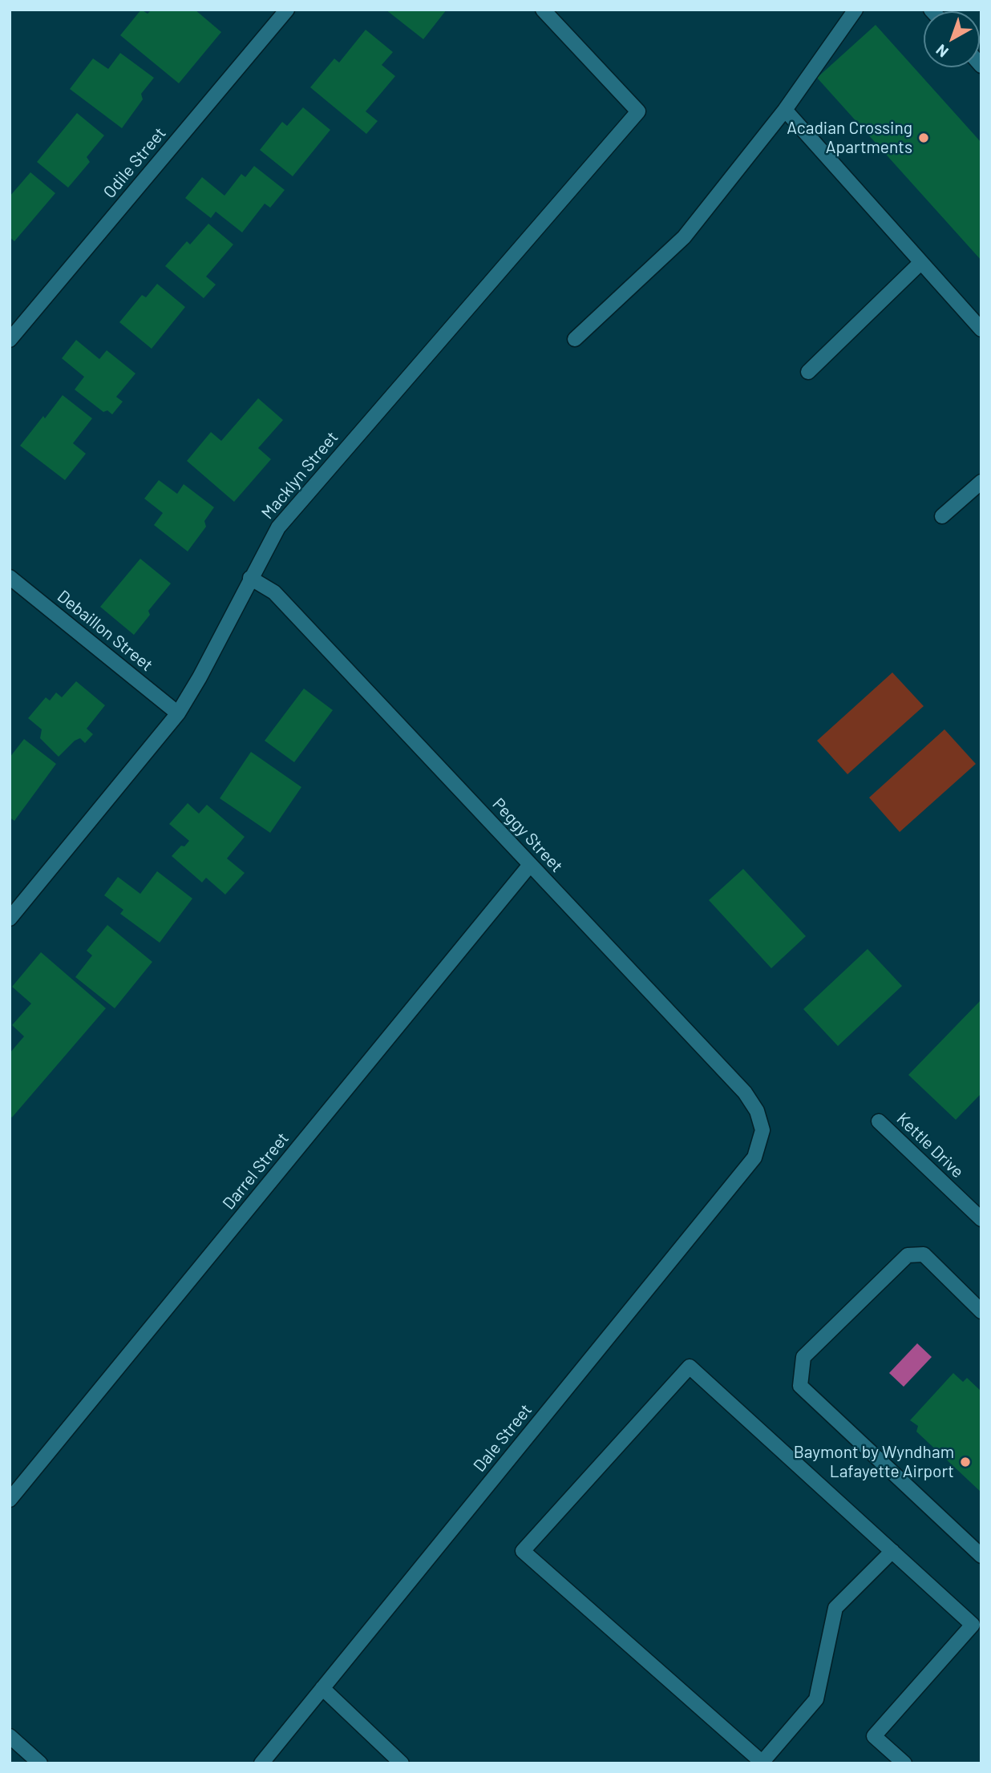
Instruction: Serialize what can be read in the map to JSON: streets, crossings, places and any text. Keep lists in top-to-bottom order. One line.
{"streets":{"street":["Odile Street","Macklyn Street","Debaillon Street","Peggy Street","Kettle Drive","Darrel Street","Dale Street"]},"crossings":[["Macklyn Street","Debaillon Street"],["Macklyn Street","Peggy Street"],["Peggy Street","Darrel Street"],["Peggy Street","Dale Street"]],"places":["Acadian Crossing Apartments","Baymont by Wyndham Lafayette Airport"],"north":"bottom left"}
